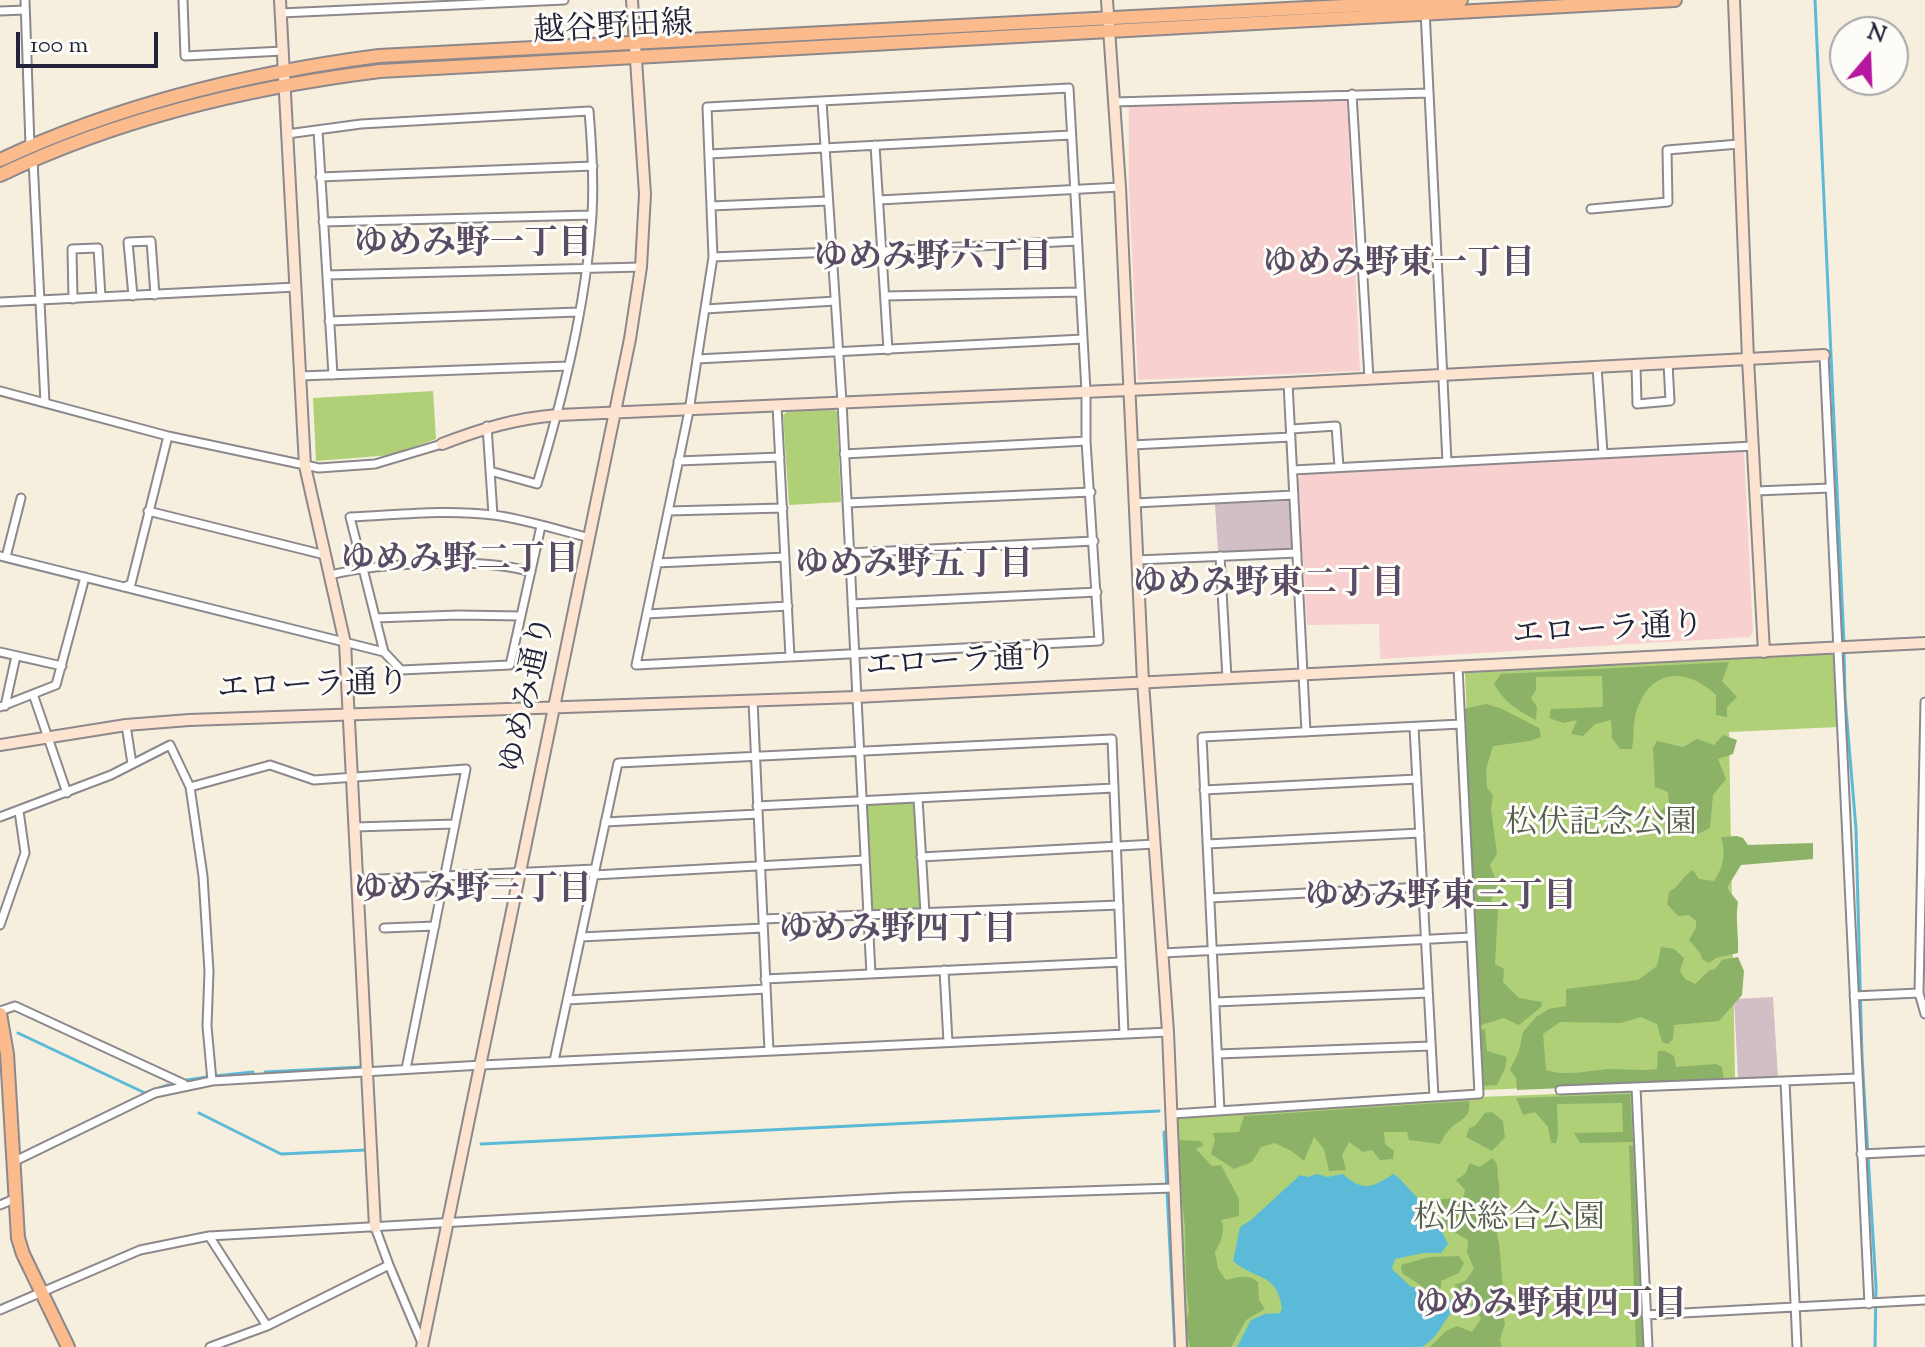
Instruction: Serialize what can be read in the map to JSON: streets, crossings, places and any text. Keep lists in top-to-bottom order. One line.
{"streets":{"main road":["越谷野田線"],"street":["エローラ通り","ゆめみ通り"]},"crossings":[["越谷野田線","ゆめみ通り"],["エローラ通り","ゆめみ通り"]],"districts":["ゆめみ野一丁目","ゆめみ野六丁目","ゆめみ野東一丁目","ゆめみ野二丁目","ゆめみ野五丁目","ゆめみ野東二丁目","ゆめみ野三丁目","ゆめみ野東三丁目","ゆめみ野四丁目","ゆめみ野東四丁目"],"parks":["松伏記念公園","松伏総合公園"],"scale_bar":"100 m","north":"top"}
